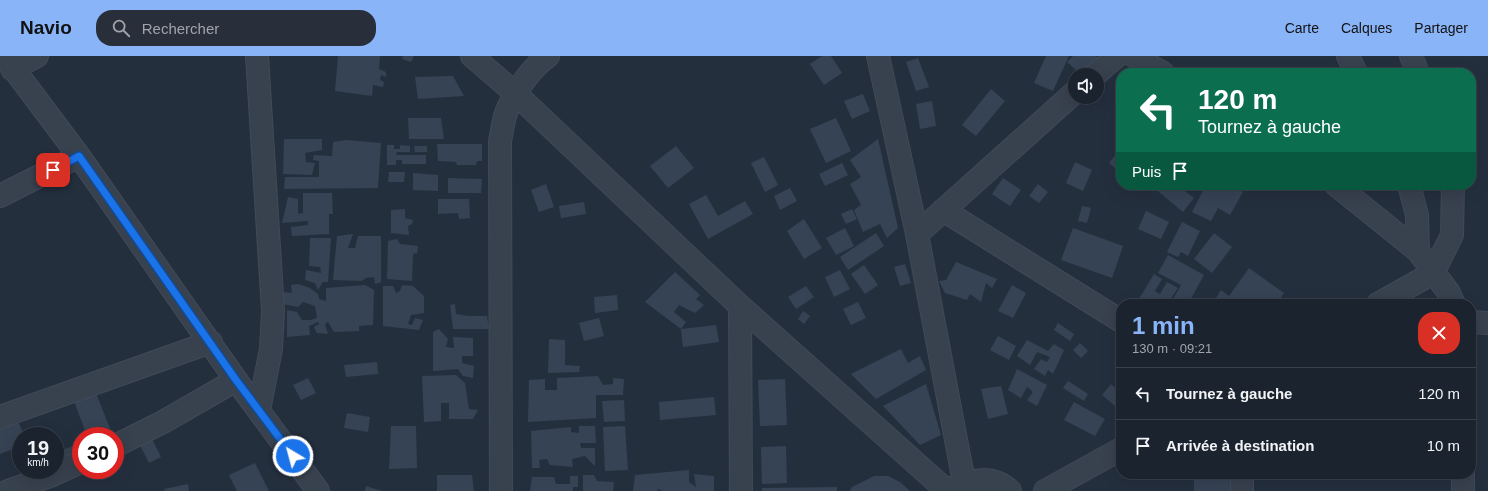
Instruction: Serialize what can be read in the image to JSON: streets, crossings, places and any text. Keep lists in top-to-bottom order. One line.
{"page":{"header":"Navio","search":"Rechercher","nav":["Carte","Calques","Partager"],"turn":["120 m","Tournez à gauche"],"then":"Puis","heading":["1 min","130 m · 09:21"],"list":[{"name":"Tournez à gauche","value":"120 m"},{"name":"Arrivée à destination","value":"10 m"}],"speed":"19 km/h","limit":"30"}}
